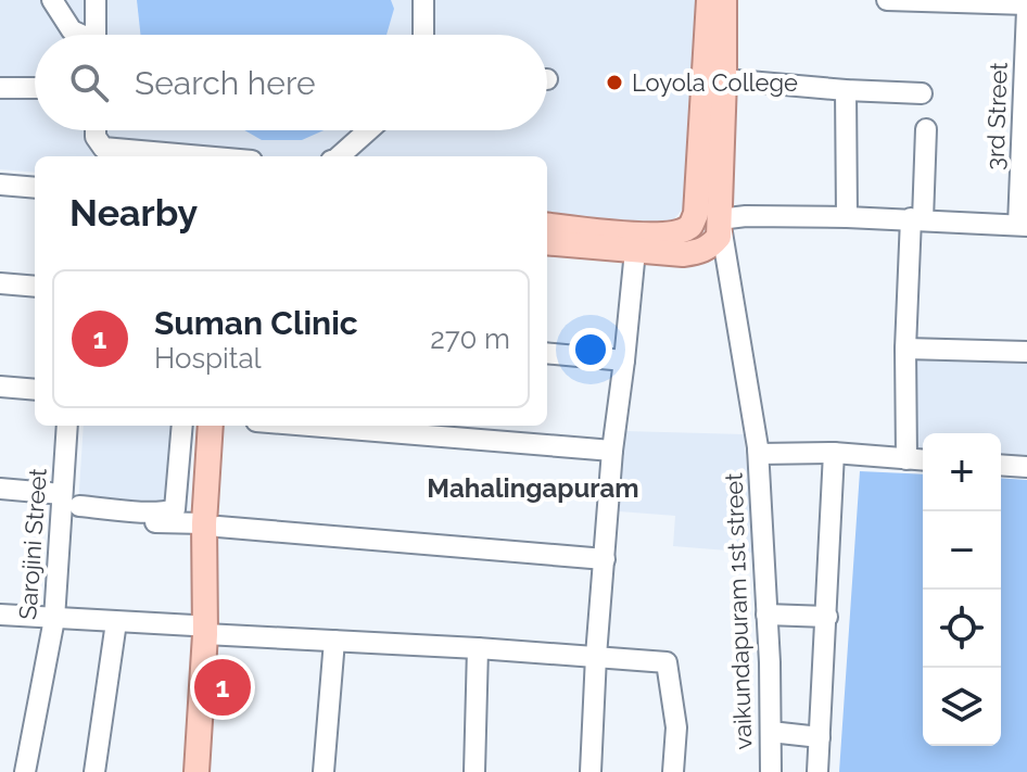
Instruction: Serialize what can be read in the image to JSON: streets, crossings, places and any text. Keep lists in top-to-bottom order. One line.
{"streets":{"street":["3rd Street","Sarojini Street","vaikundapuram 1st street"]},"districts":["Mahalingapuram"],"places":["Loyola College"],"page":{"search":"Search here","heading":"Nearby","list":[{"mark":"1","name":"Suman Clinic","note":"Hospital","value":"270 m"}],"map_buttons":["+","−"],"pins":"1"}}
